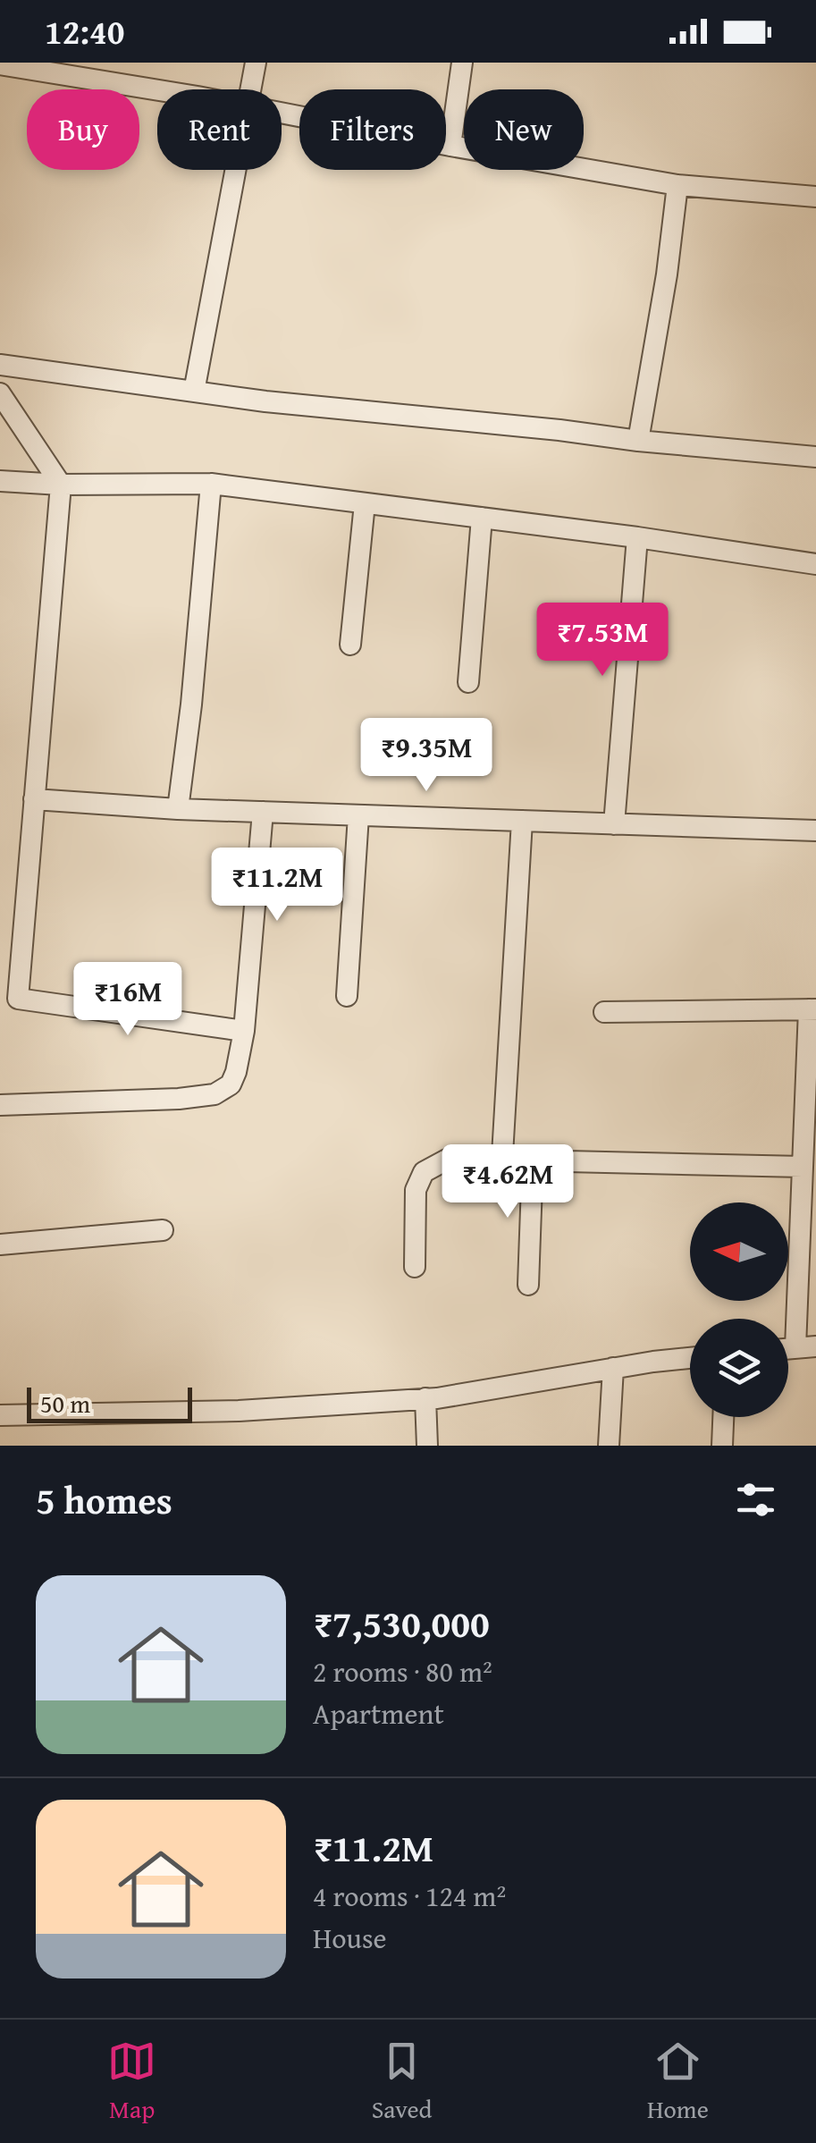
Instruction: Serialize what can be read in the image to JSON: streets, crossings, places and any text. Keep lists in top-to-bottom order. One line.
{"scale_bar":"50 m","north":"left","page":{"status":"12:40","chip":["Buy","Rent","Filters","New"],"price":["₹7.53M","₹9.35M","₹11.2M","₹16M","₹4.62M"],"scale":"50 m","heading":"5 homes","list":[{"name":"₹7,530,000","note":"2 rooms · 80 m² · Apartment"},{"name":"₹11.2M","note":"4 rooms · 124 m² · House"}],"tabs":["Map","Saved","Home"]}}
